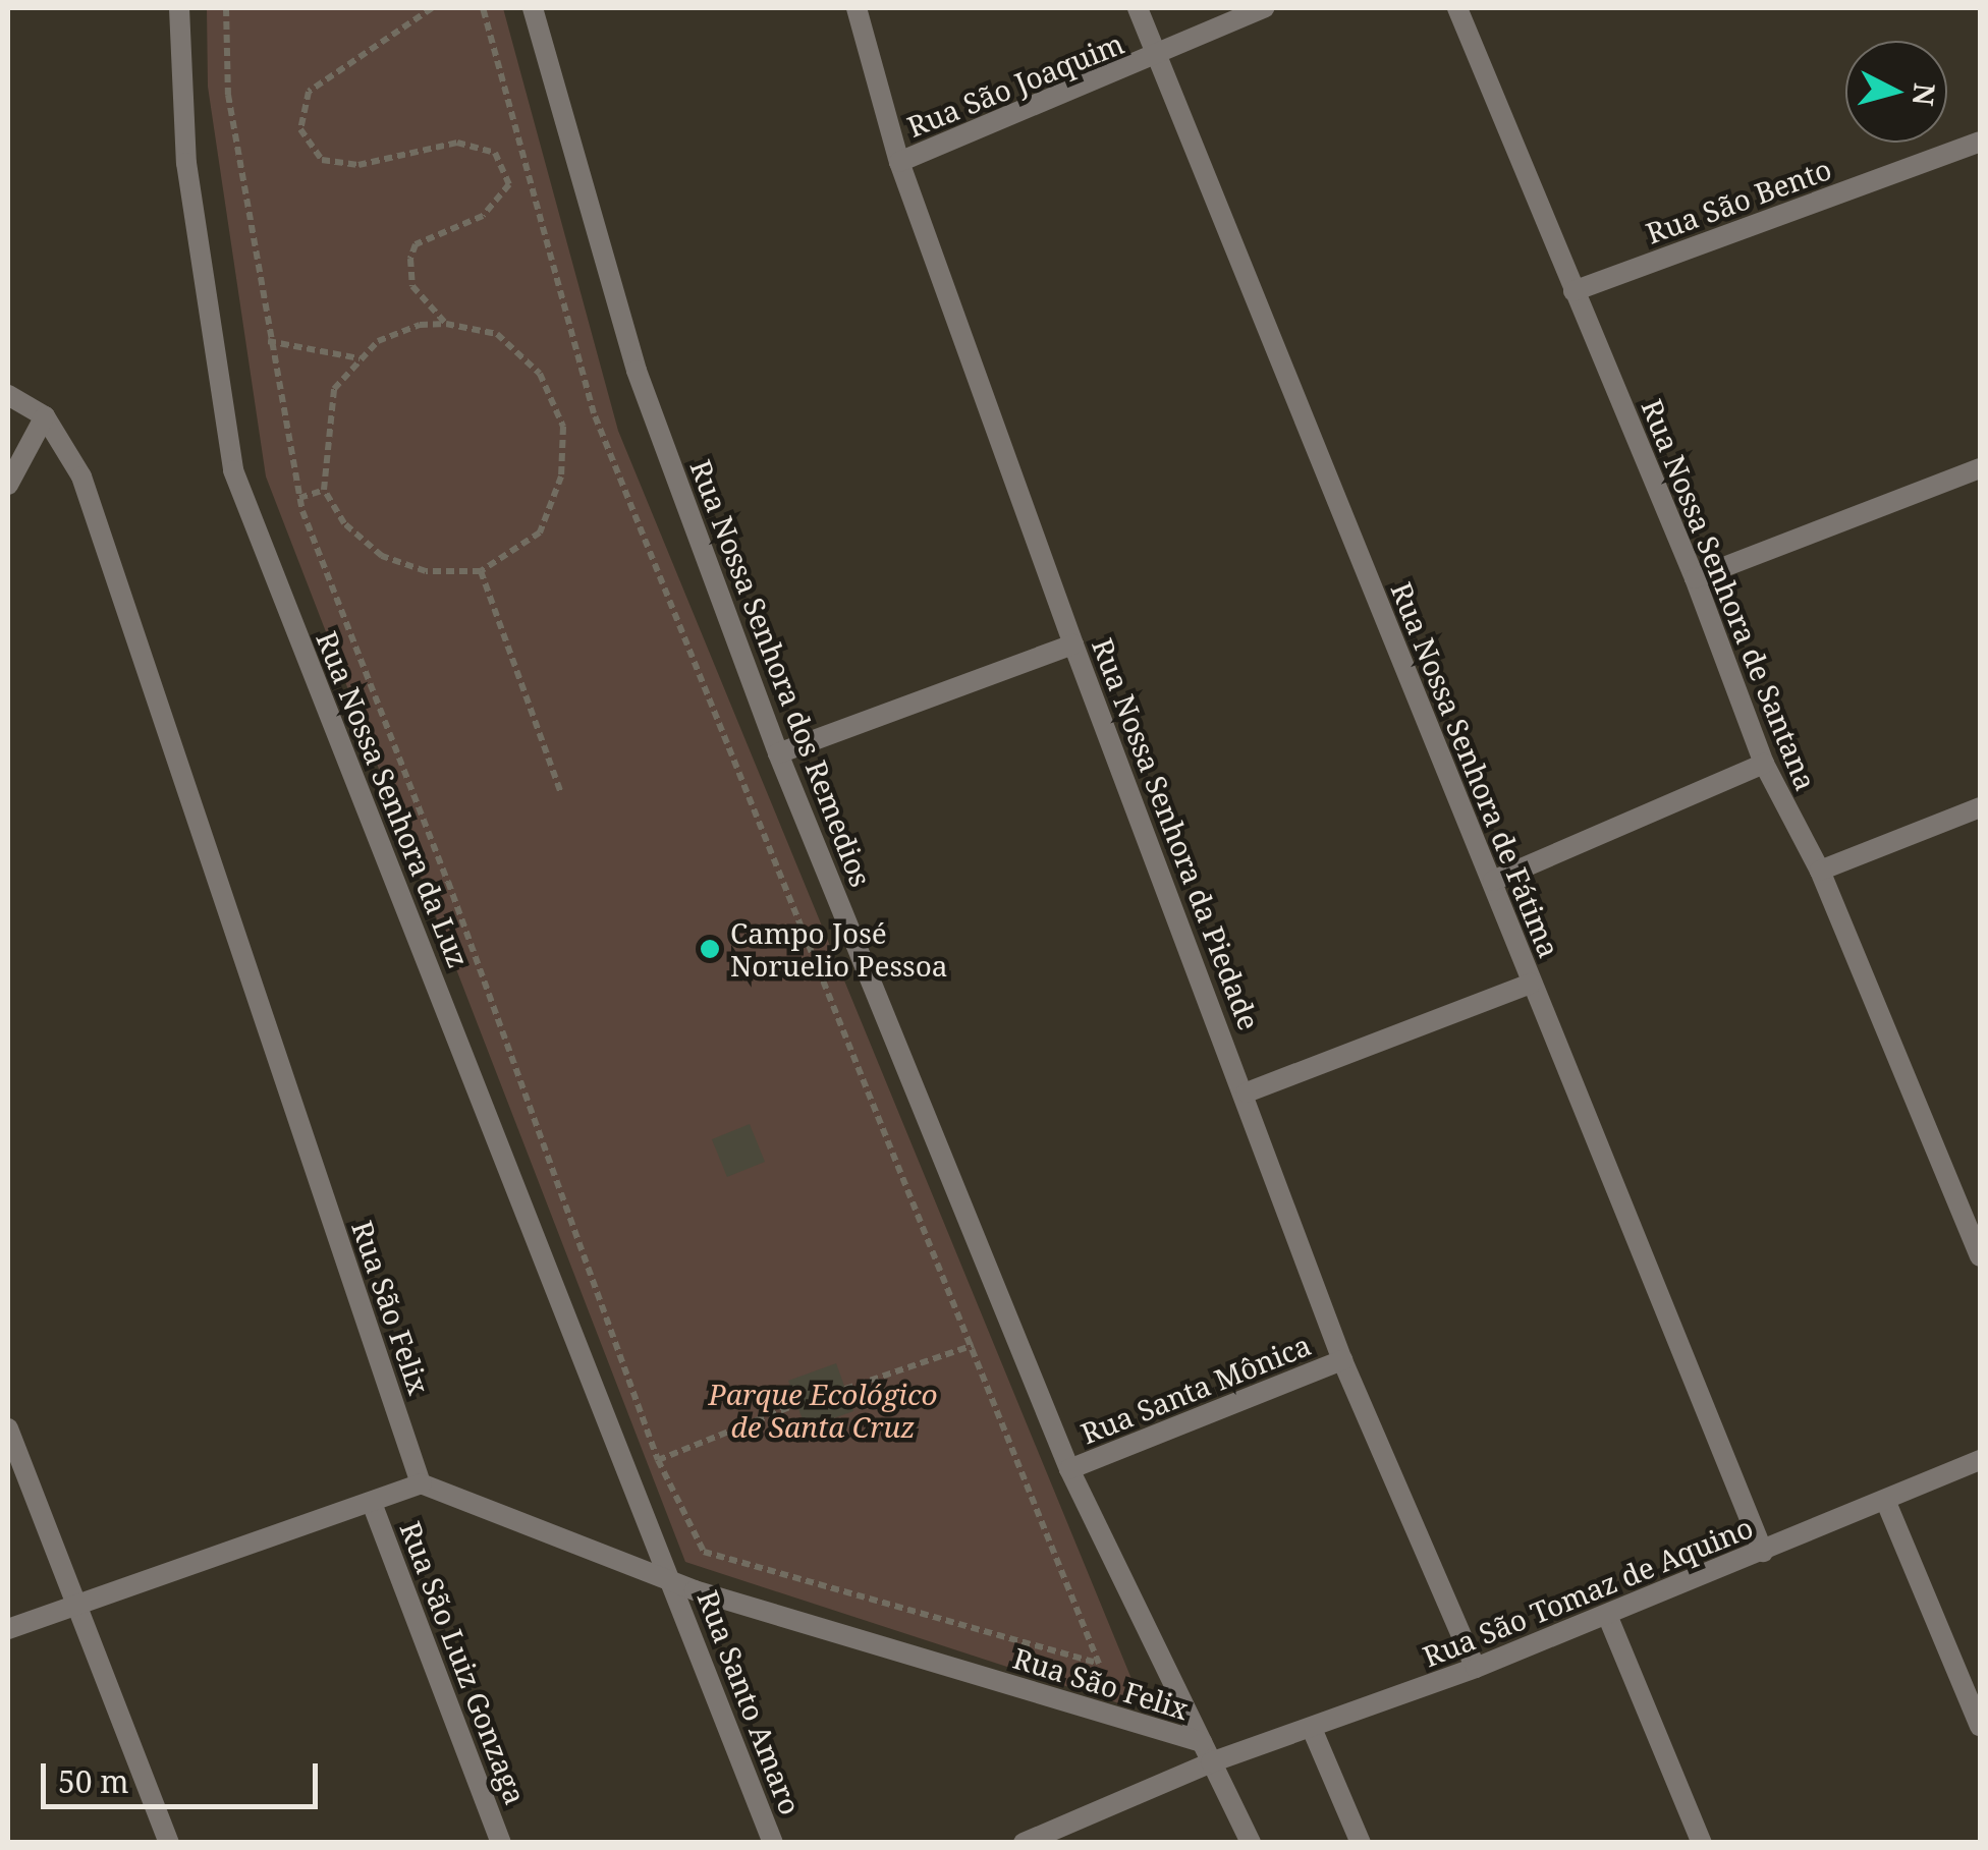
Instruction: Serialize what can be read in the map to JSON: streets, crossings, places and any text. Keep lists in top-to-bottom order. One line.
{"streets":{"street":["Rua São Joaquim","Rua São Bento","Rua Nossa Senhora de Santana","Rua Nossa Senhora dos Remedios","Rua Nossa Senhora de Fátima","Rua Nossa Senhora da Luz","Rua Nossa Senhora da Piedade","Rua São Felix","Rua Santa Mônica","Rua São Tomaz de Aquino","Rua São Luiz Gonzaga","Rua Santo Amaro"]},"crossings":[["Rua São Joaquim","Rua Nossa Senhora de Fátima"],["Rua São Joaquim","Rua Nossa Senhora da Piedade"],["Rua São Bento","Rua Nossa Senhora de Santana"],["Rua Nossa Senhora dos Remedios","Rua São Felix"],["Rua Nossa Senhora dos Remedios","Rua Santa Mônica"],["Rua Nossa Senhora dos Remedios","Rua São Tomaz de Aquino"],["Rua Nossa Senhora de Fátima","Rua São Tomaz de Aquino"],["Rua Nossa Senhora da Luz","Rua São Felix"],["Rua Nossa Senhora da Luz","Rua Santo Amaro"],["Rua Nossa Senhora da Piedade","Rua Santa Mônica"],["Rua Nossa Senhora da Piedade","Rua São Tomaz de Aquino"],["Rua São Felix","Rua São Tomaz de Aquino"],["Rua São Felix","Rua Santo Amaro"]],"parks":["Parque Ecológico de Santa Cruz"],"places":["Campo José Noruelio Pessoa"],"scale_bar":"50 m","north":"right"}
